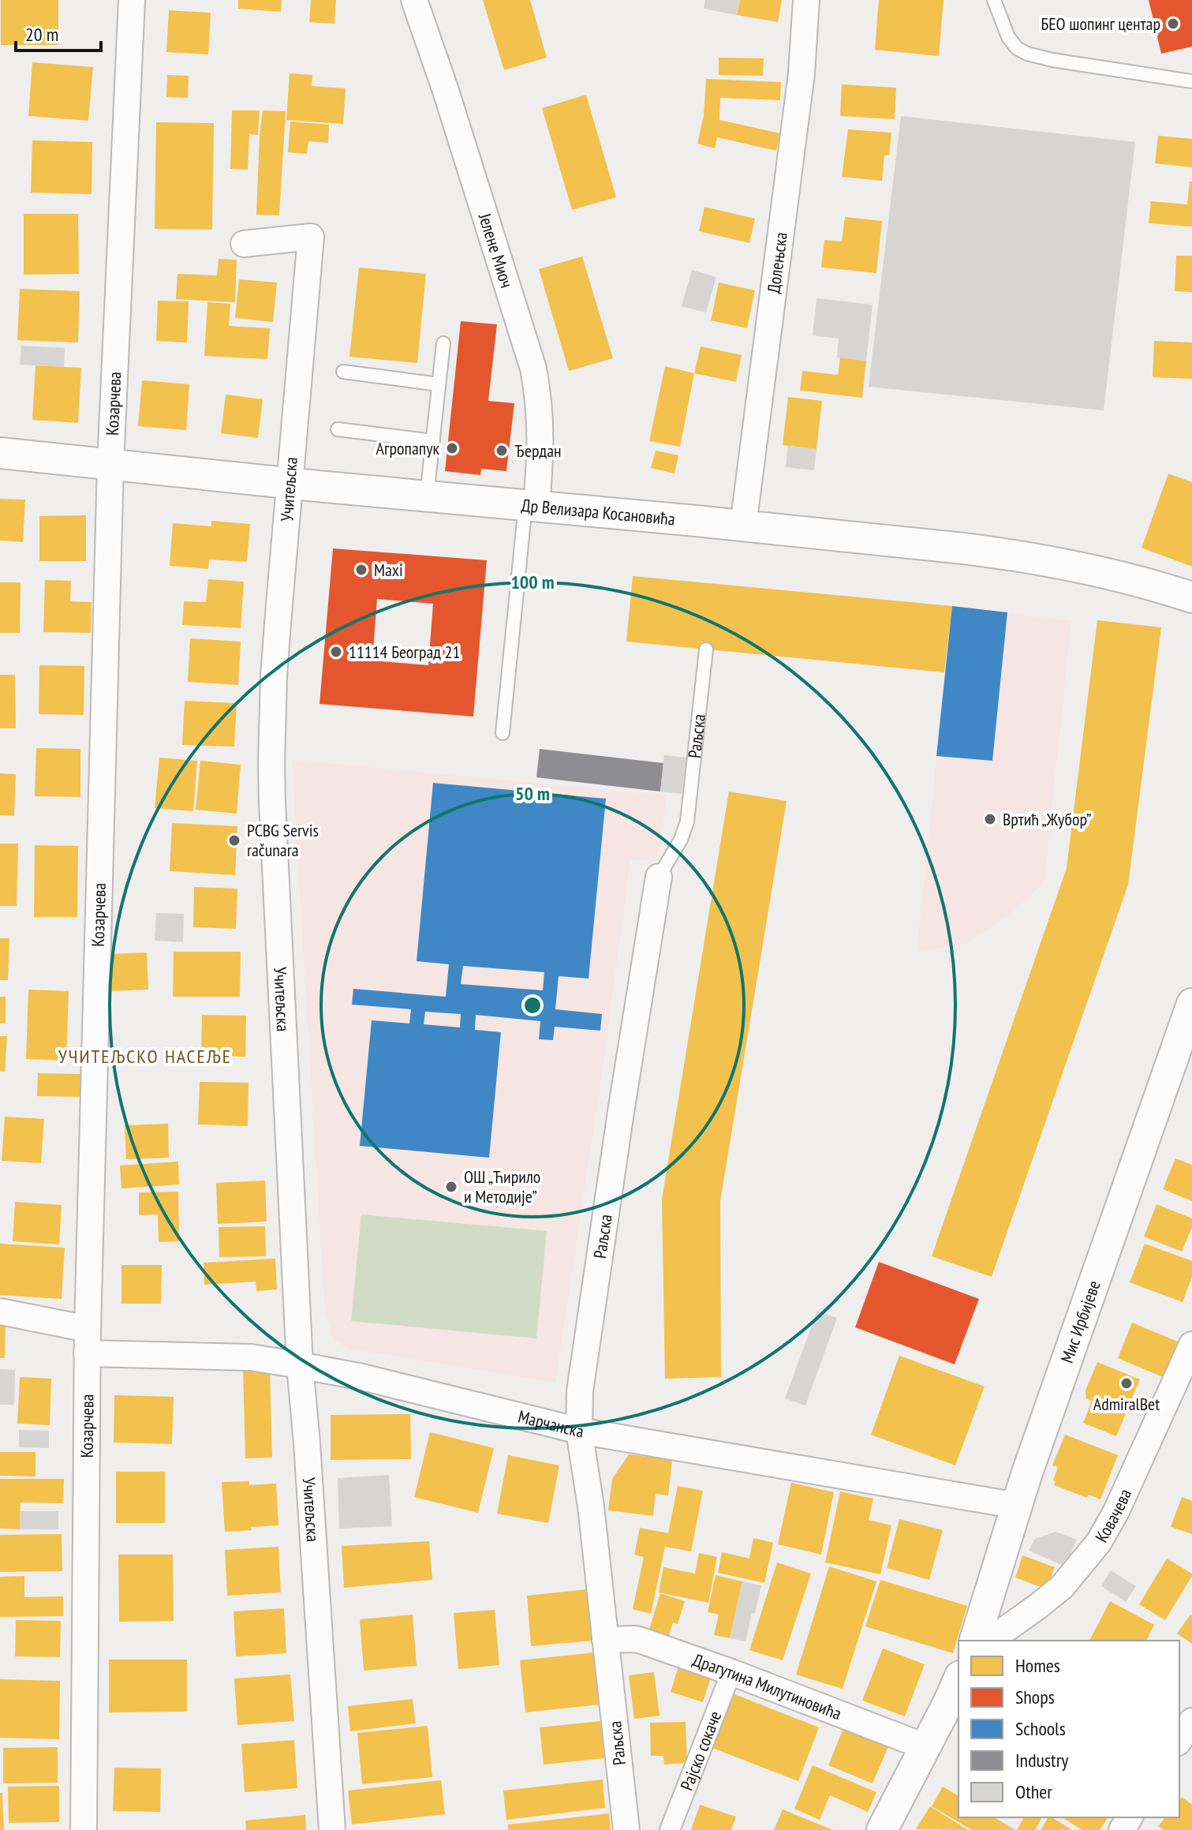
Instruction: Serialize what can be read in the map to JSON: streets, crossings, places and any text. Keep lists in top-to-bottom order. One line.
{"streets":{"street":["Јелене Миоч","Долењска","Козарчева","Учитељска","Др Велизара Косановића","Раљска","Мис Ирбијеве","Марчанска","Ковачева","Драгутина Милутиновића","Рајско сокаче"]},"crossings":[["Јелене Миоч","Др Велизара Косановића"],["Долењска","Др Велизара Косановића"],["Козарчева","Др Велизара Косановића"],["Козарчева","Марчанска"],["Учитељска","Др Велизара Косановића"],["Учитељска","Марчанска"],["Раљска","Марчанска"],["Раљска","Драгутина Милутиновића"],["Мис Ирбијеве","Марчанска"],["Мис Ирбијеве","Ковачева"],["Драгутина Милутиновића","Рајско сокаче"]],"districts":["УЧИТЕЉСКО НАСЕЉЕ"],"places":["БЕО шопинг центар","Агропапук","Ђердан","Maxi","11114 Београд 21","Вртић „Жубор”","PCBG Servis računara","ОШ „Ћирило и Методије”","AdmiralBet"],"legend":["Homes","Shops","Schools","Industry","Other"],"scale_bar":"20 m","rings":["100 m","50 m"]}
